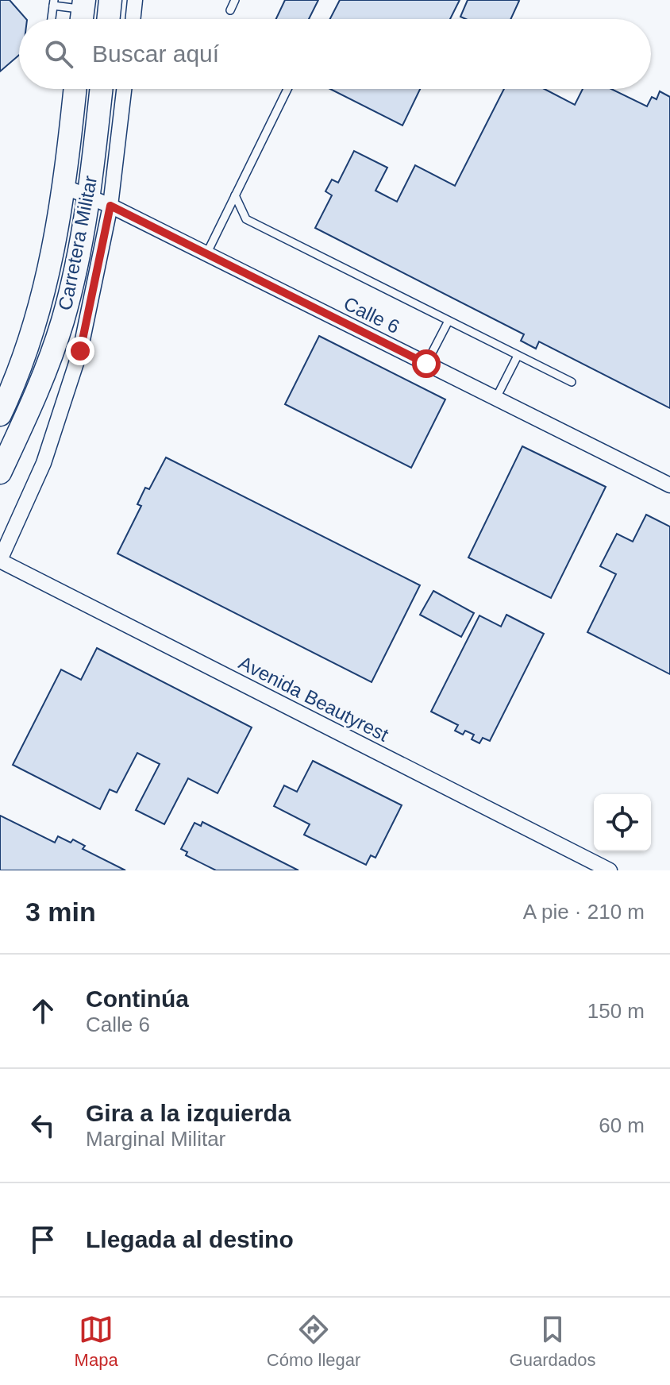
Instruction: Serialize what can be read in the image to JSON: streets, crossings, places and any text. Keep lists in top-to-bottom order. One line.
{"streets":{"main road":["Carretera Militar"],"street":["Calle 6","Avenida Beautyrest"]},"crossings":[["Carretera Militar","Calle 6"]],"page":{"search":"Buscar aquí","heading":["3 min","A pie · 210 m"],"list":[["Continúa","Calle 6","150 m"],["Gira a la izquierda","Marginal Militar","60 m"],"Llegada al destino"],"nav":["Mapa","Cómo llegar","Guardados"]}}
